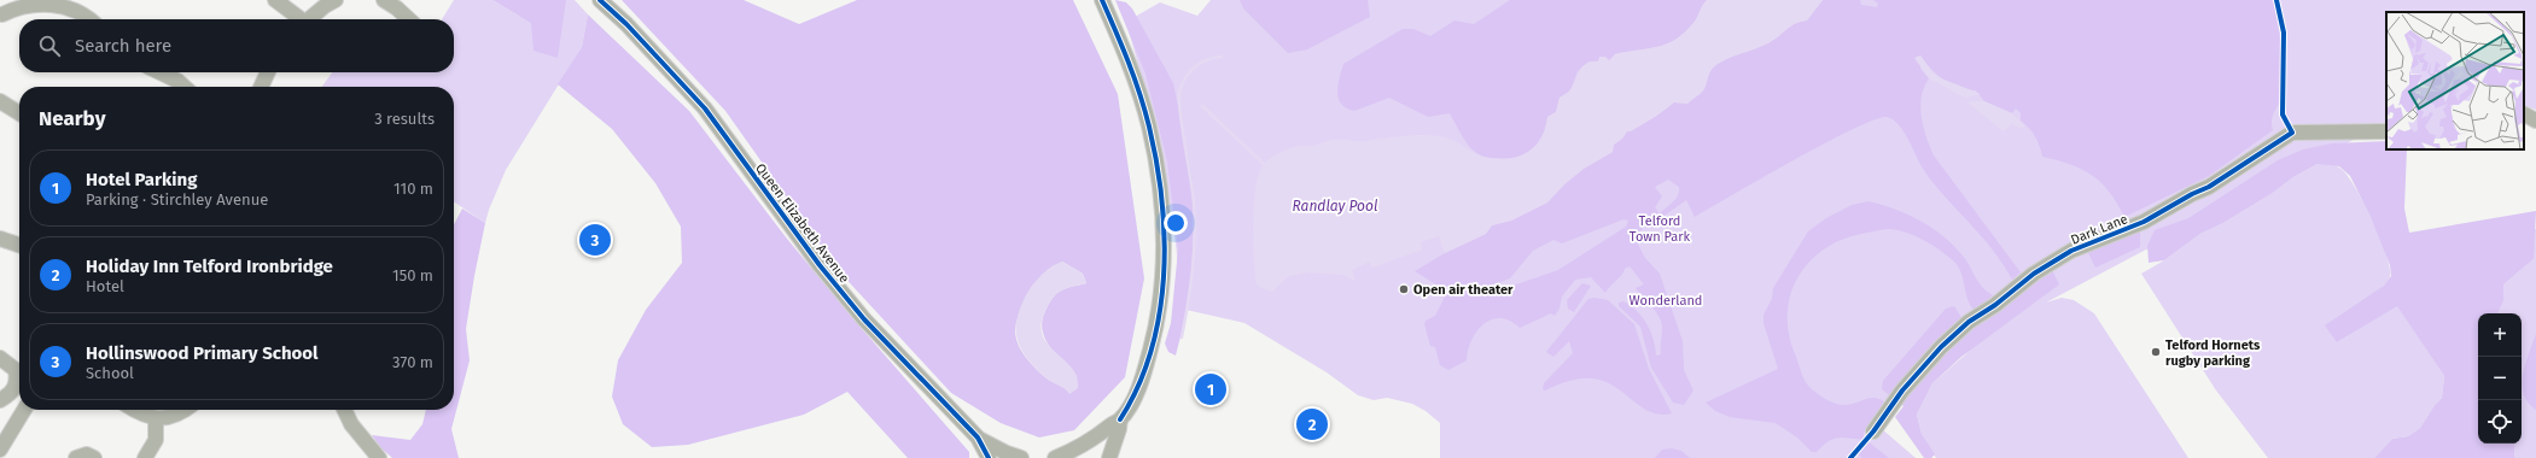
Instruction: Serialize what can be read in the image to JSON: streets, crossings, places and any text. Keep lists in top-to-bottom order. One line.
{"streets":{"street":["Queen Elizabeth Avenue","Dark Lane"]},"water":["Randlay Pool"],"parks":["Telford Town Park","Wonderland"],"places":["Open air theater","Telford Hornets rugby parking"],"page":{"search":"Search here","heading":["Nearby","3 results"],"list":[{"mark":"1","name":"Hotel Parking","note":"Parking · Stirchley Avenue","value":"110 m"},{"mark":"2","name":"Holiday Inn Telford Ironbridge","note":"Hotel","value":"150 m"},{"mark":"3","name":"Hollinswood Primary School","note":"School","value":"370 m"}],"pins":["3","1","2"],"map_buttons":["+","−"]}}
